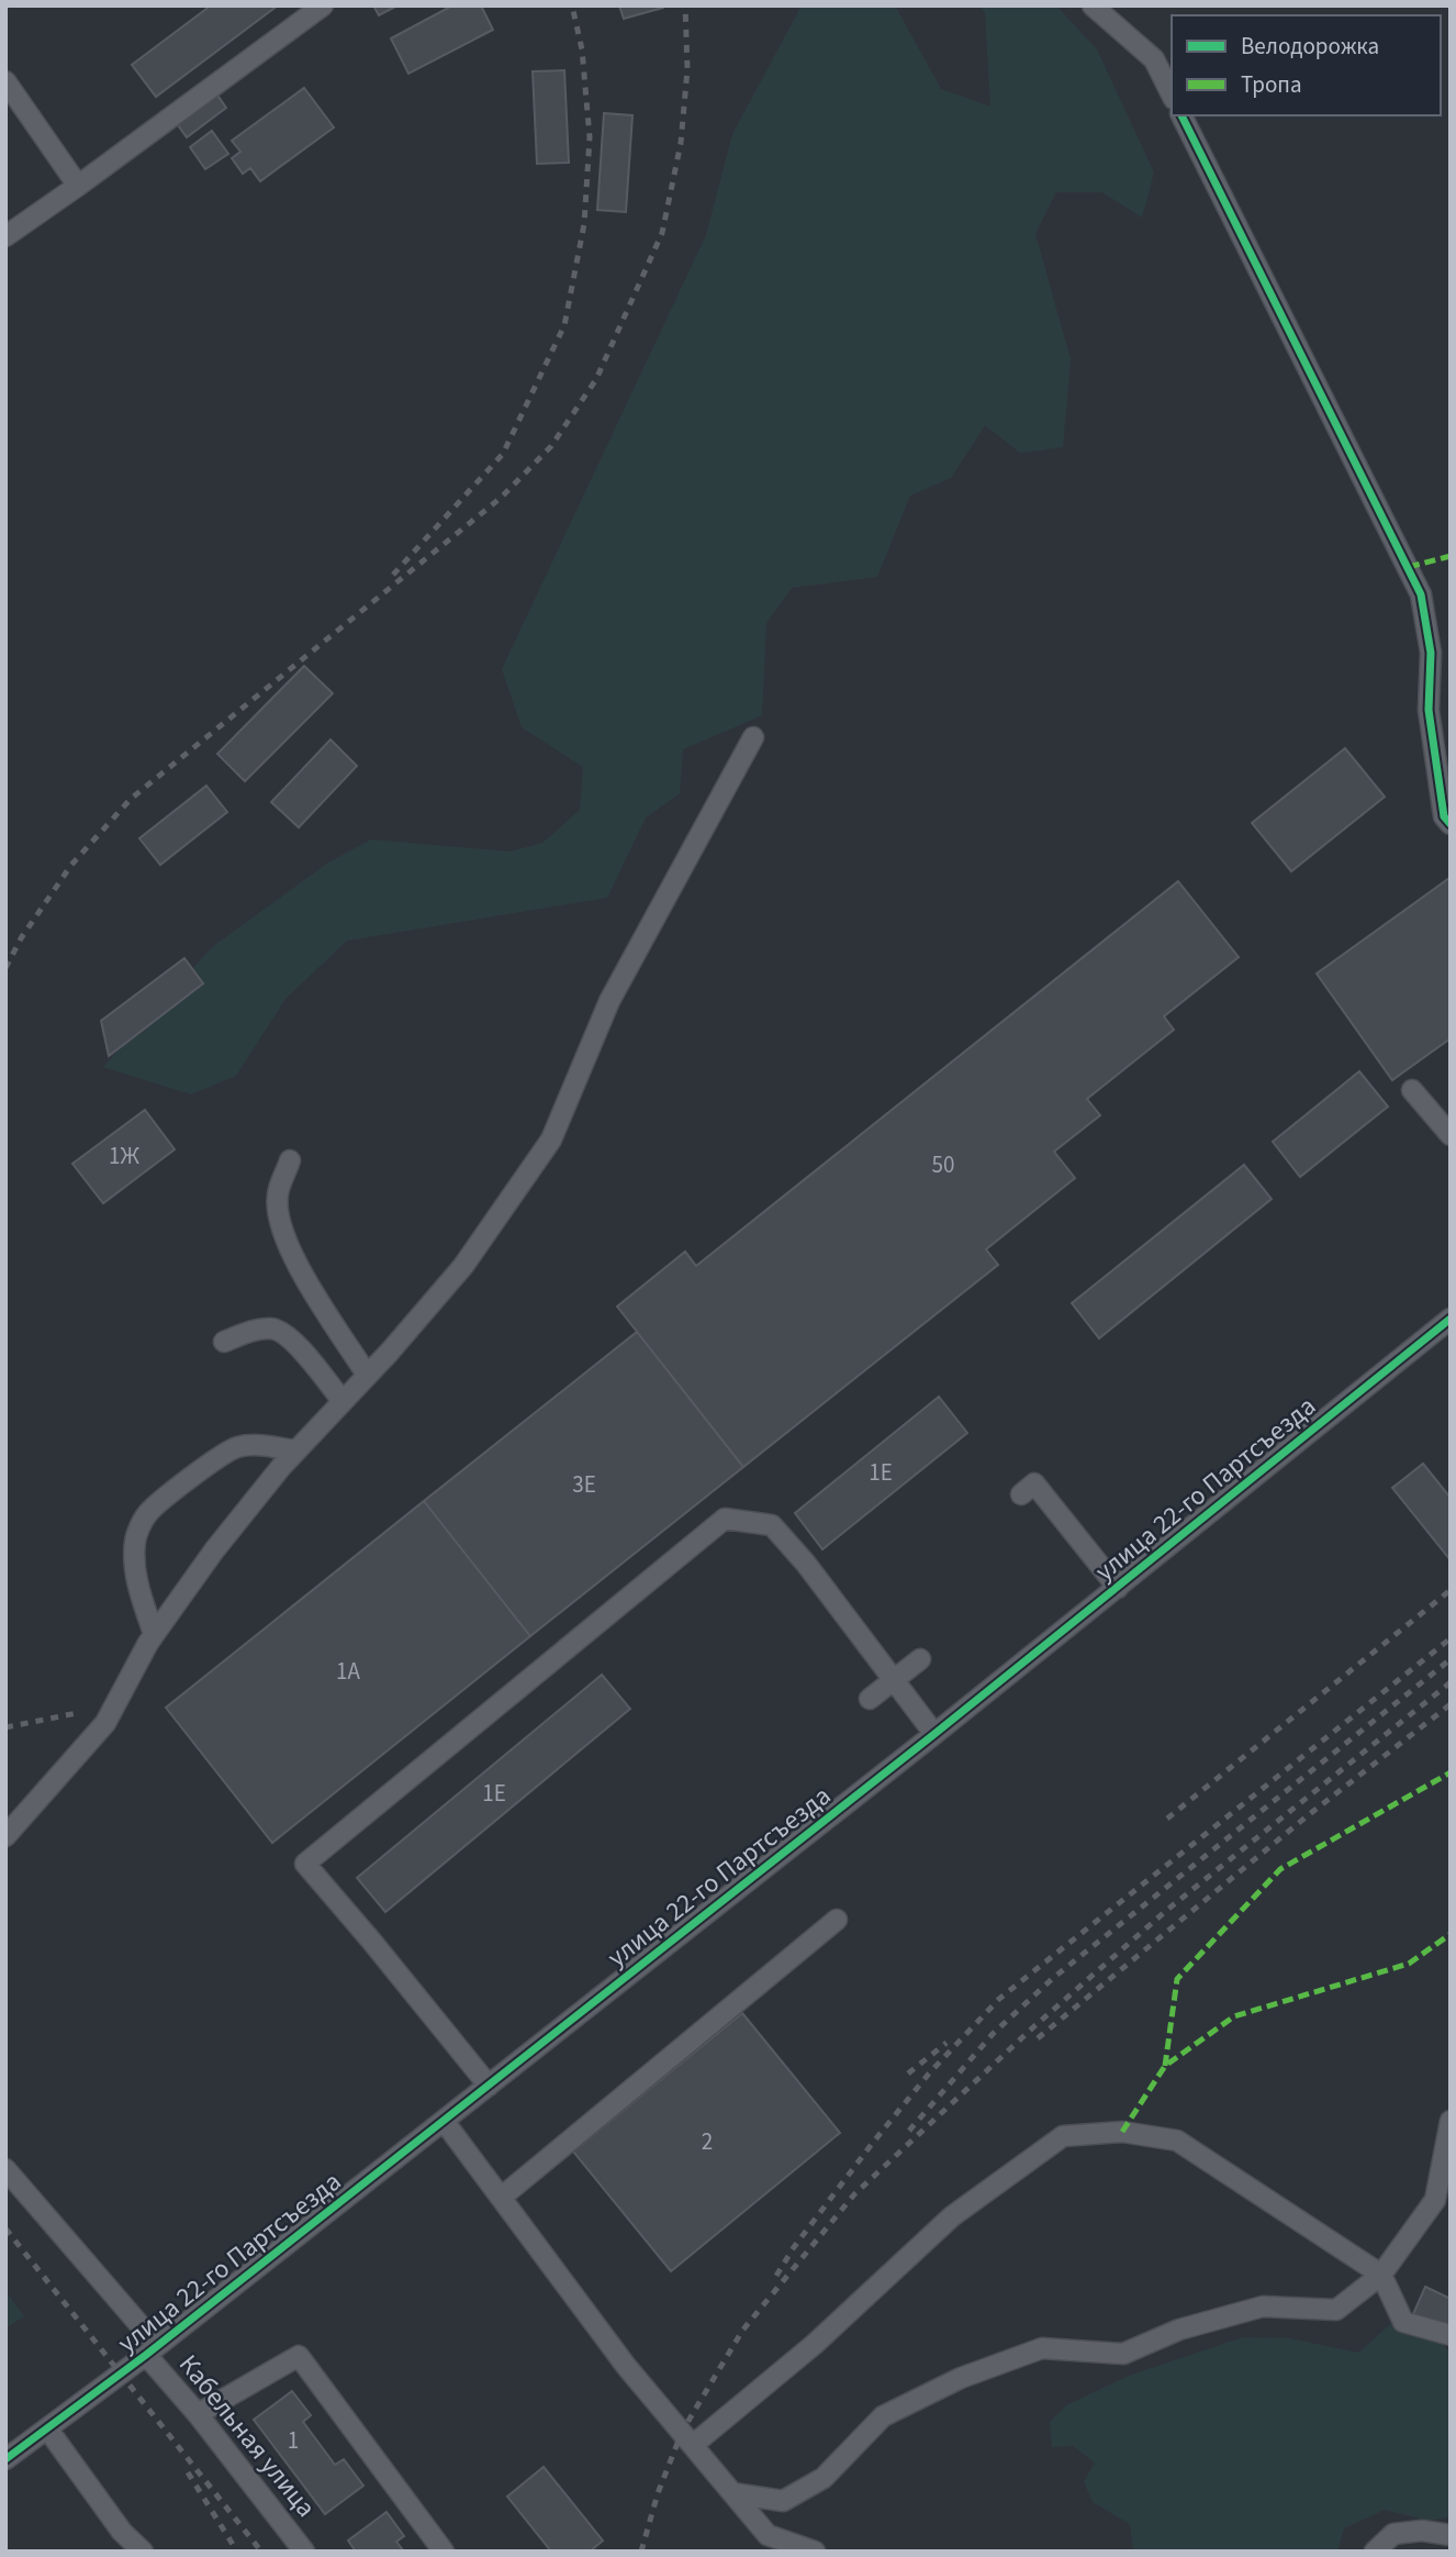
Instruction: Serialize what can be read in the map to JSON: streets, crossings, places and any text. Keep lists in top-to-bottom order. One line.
{"streets":{"street":["улица 22-го Партсъезда","Кабельная улица"]},"crossings":[["улица 22-го Партсъезда","Кабельная улица"]],"house_numbers":["1Ж","50","1Е","3Е","1А","1Е","2","1"],"legend":["Велодорожка","Тропа"]}
